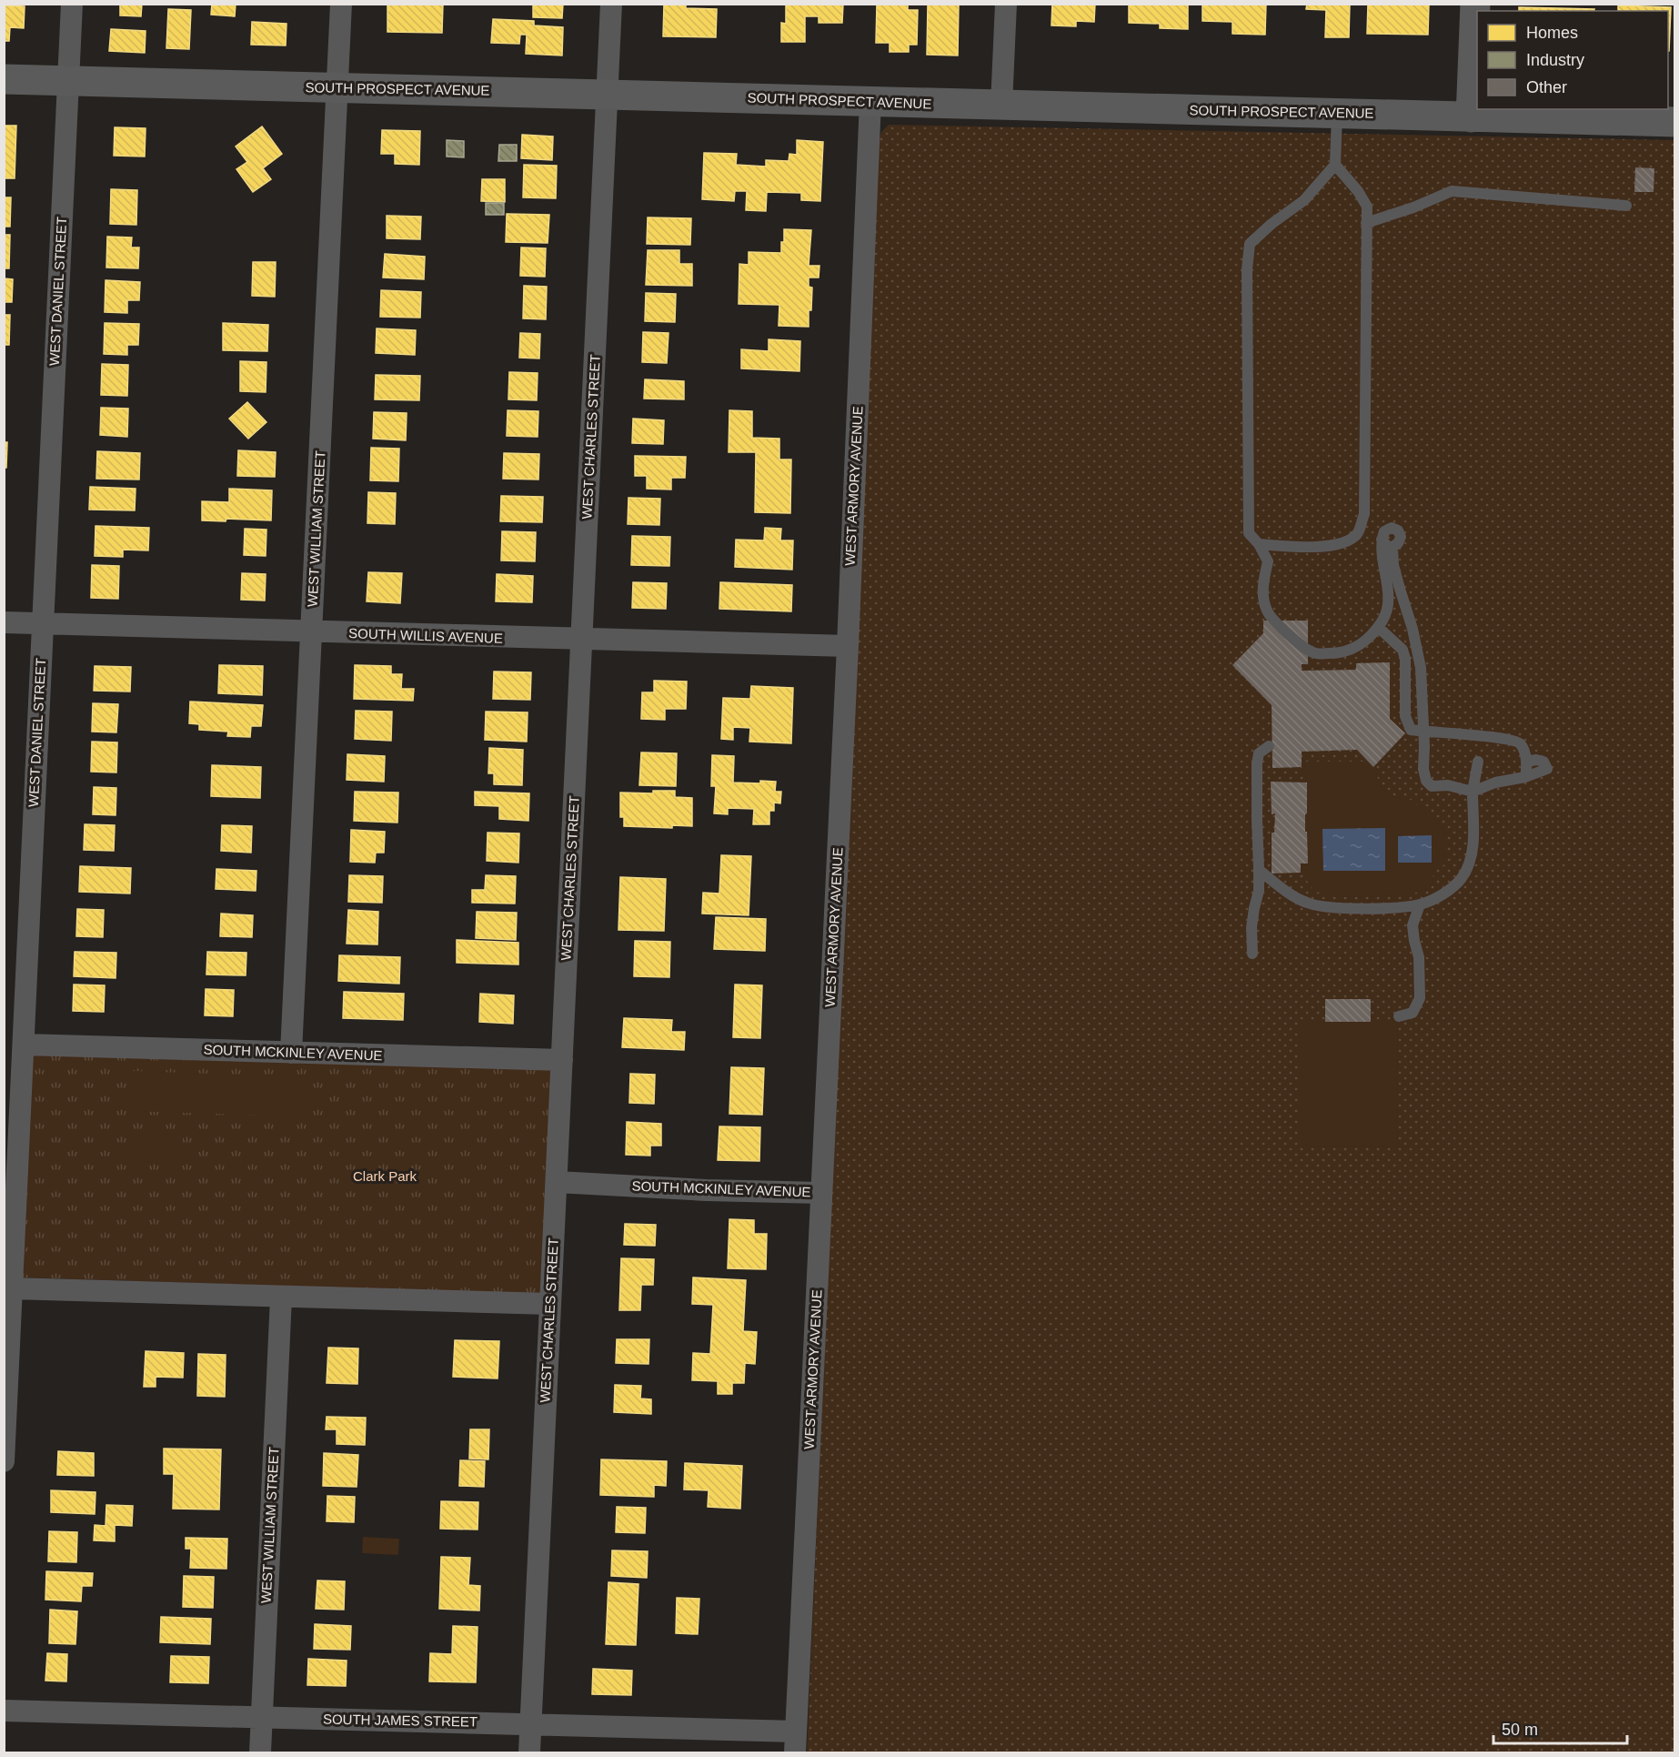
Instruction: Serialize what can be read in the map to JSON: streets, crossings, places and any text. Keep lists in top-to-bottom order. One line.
{"streets":{"main road":["SOUTH PROSPECT AVENUE"],"street":["WEST DANIEL STREET","WEST CHARLES STREET","WEST ARMORY AVENUE","WEST WILLIAM STREET","SOUTH WILLIS AVENUE","SOUTH MCKINLEY AVENUE","SOUTH JAMES STREET"]},"crossings":[["SOUTH PROSPECT AVENUE","WEST DANIEL STREET"],["SOUTH PROSPECT AVENUE","WEST CHARLES STREET"],["SOUTH PROSPECT AVENUE","WEST ARMORY AVENUE"],["SOUTH PROSPECT AVENUE","WEST WILLIAM STREET"],["WEST DANIEL STREET","SOUTH WILLIS AVENUE"],["WEST DANIEL STREET","SOUTH MCKINLEY AVENUE"],["WEST CHARLES STREET","SOUTH WILLIS AVENUE"],["WEST CHARLES STREET","SOUTH MCKINLEY AVENUE"],["WEST CHARLES STREET","SOUTH JAMES STREET"],["WEST ARMORY AVENUE","SOUTH WILLIS AVENUE"],["WEST ARMORY AVENUE","SOUTH MCKINLEY AVENUE"],["WEST ARMORY AVENUE","SOUTH JAMES STREET"],["WEST WILLIAM STREET","SOUTH WILLIS AVENUE"],["WEST WILLIAM STREET","SOUTH MCKINLEY AVENUE"],["WEST WILLIAM STREET","SOUTH JAMES STREET"]],"parks":["Clark Park"],"legend":["Homes","Industry","Other"],"scale_bar":"50 m"}
